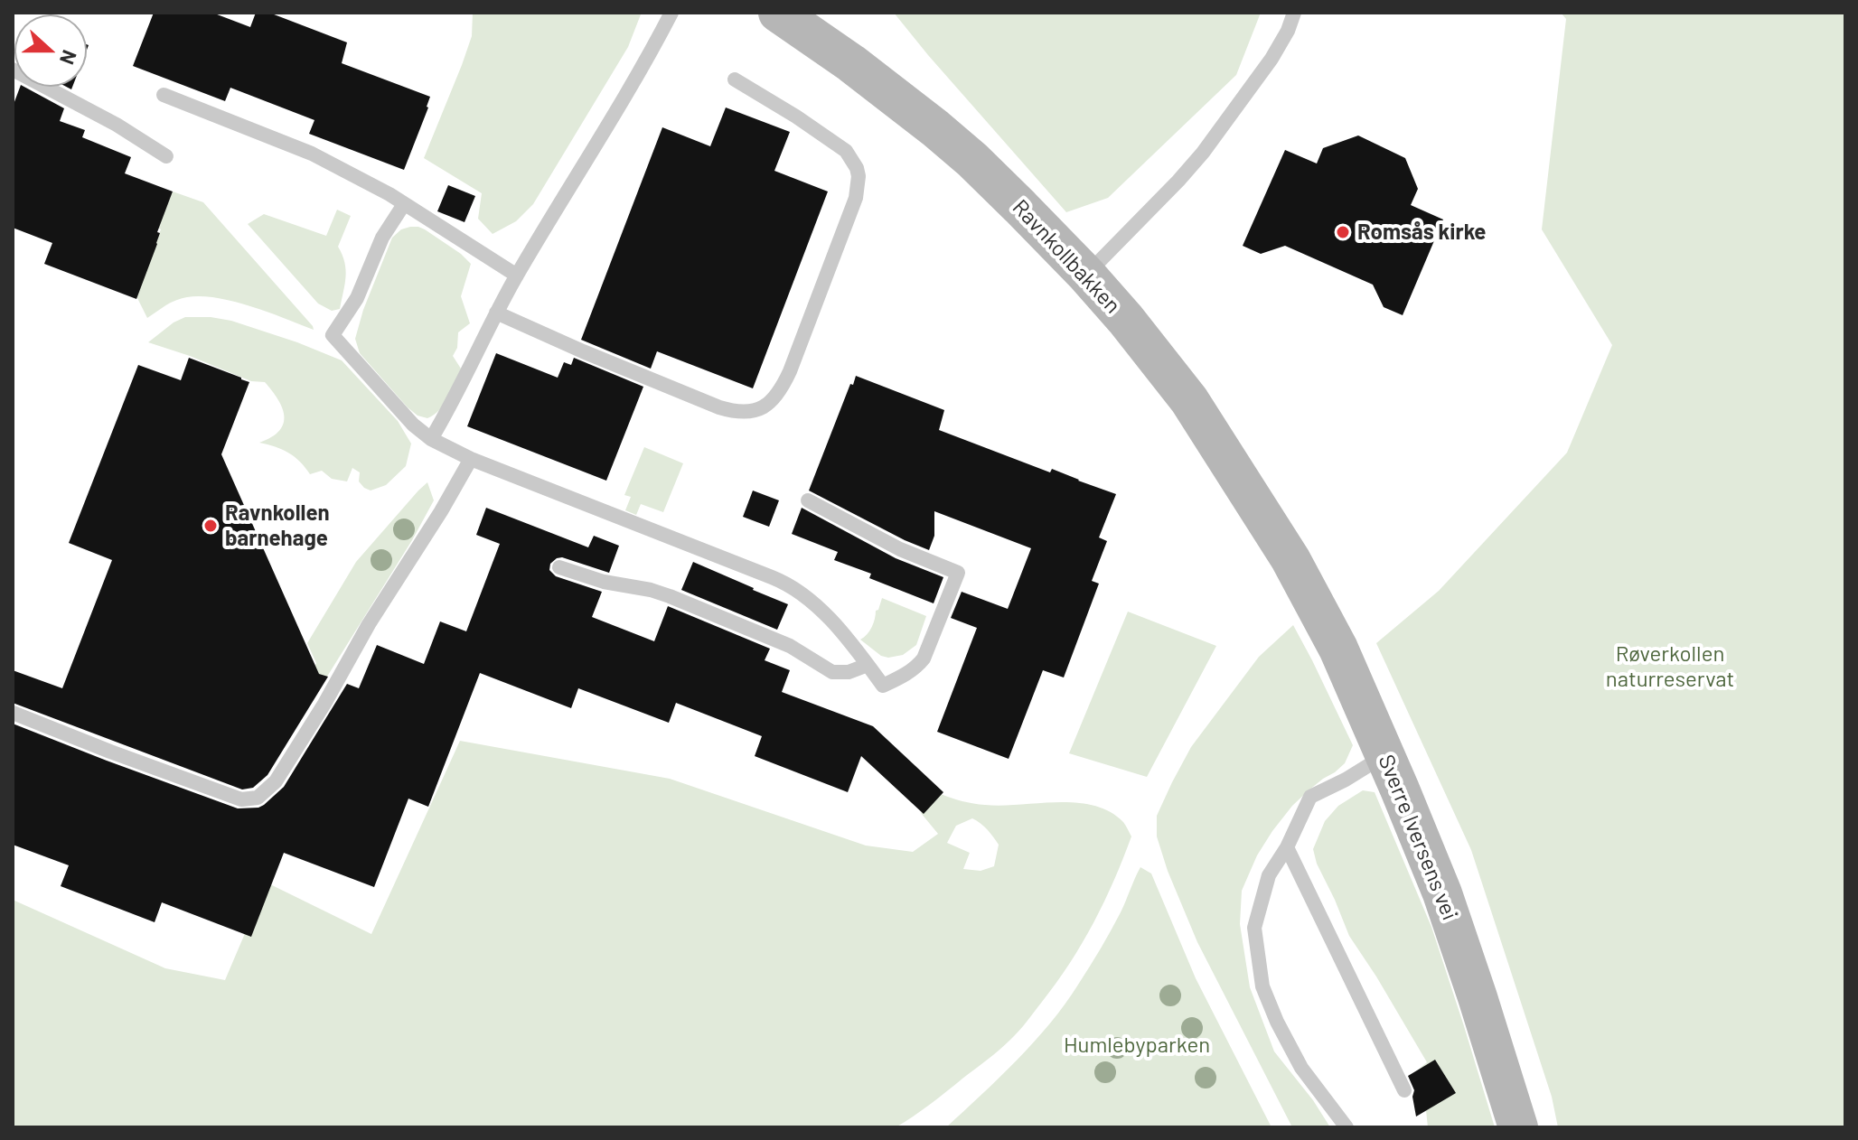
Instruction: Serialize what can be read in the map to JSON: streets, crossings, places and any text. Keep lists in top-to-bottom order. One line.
{"streets":{"street":["Ravnkollbakken","Sverre Iversens vei"]},"crossings":[["Ravnkollbakken","Sverre Iversens vei"]],"parks":["Røverkollen naturreservat","Humlebyparken"],"places":["Romsås kirke","Ravnkollen barnehage"],"north":"right"}
